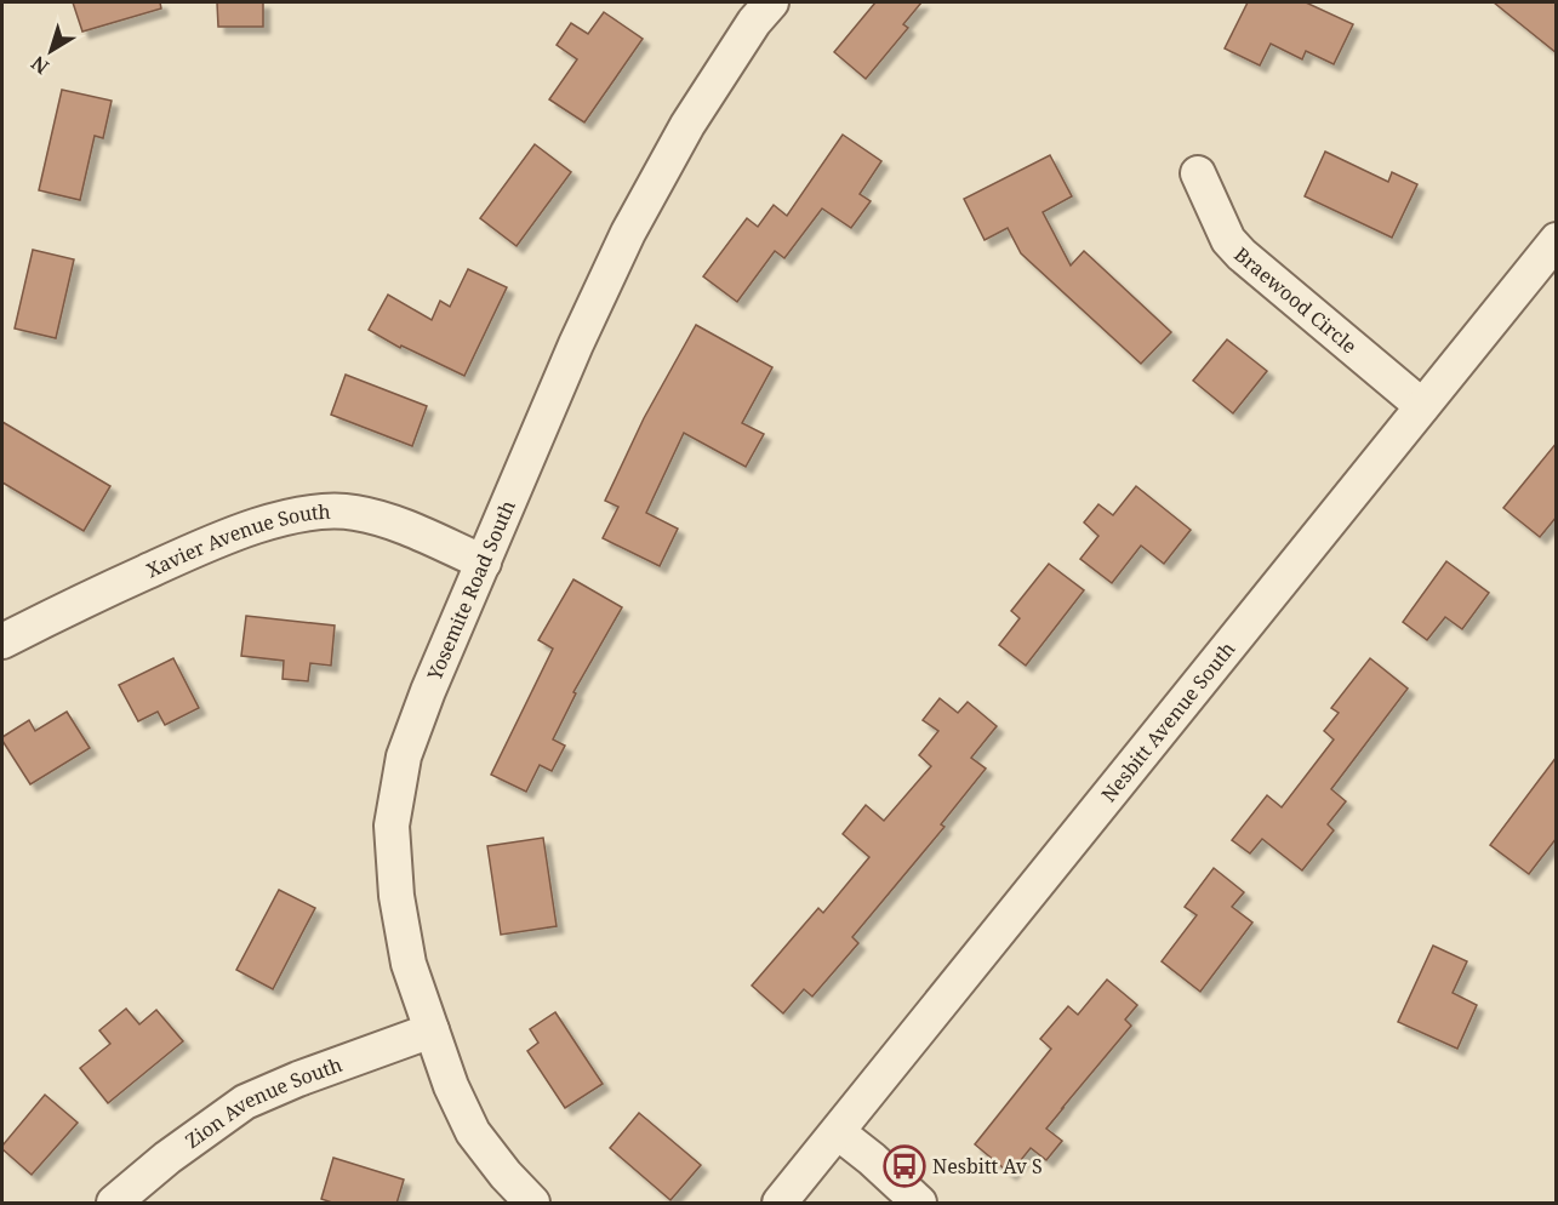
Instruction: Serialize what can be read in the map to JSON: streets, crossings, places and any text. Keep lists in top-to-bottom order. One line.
{"streets":{"street":["Braewood Circle","Xavier Avenue South","Yosemite Road South","Nesbitt Avenue South","Zion Avenue South"]},"crossings":[["Braewood Circle","Nesbitt Avenue South"],["Xavier Avenue South","Yosemite Road South"],["Yosemite Road South","Zion Avenue South"]],"places":{"bus stop":["Nesbitt Av S"]},"north":"bottom left"}
